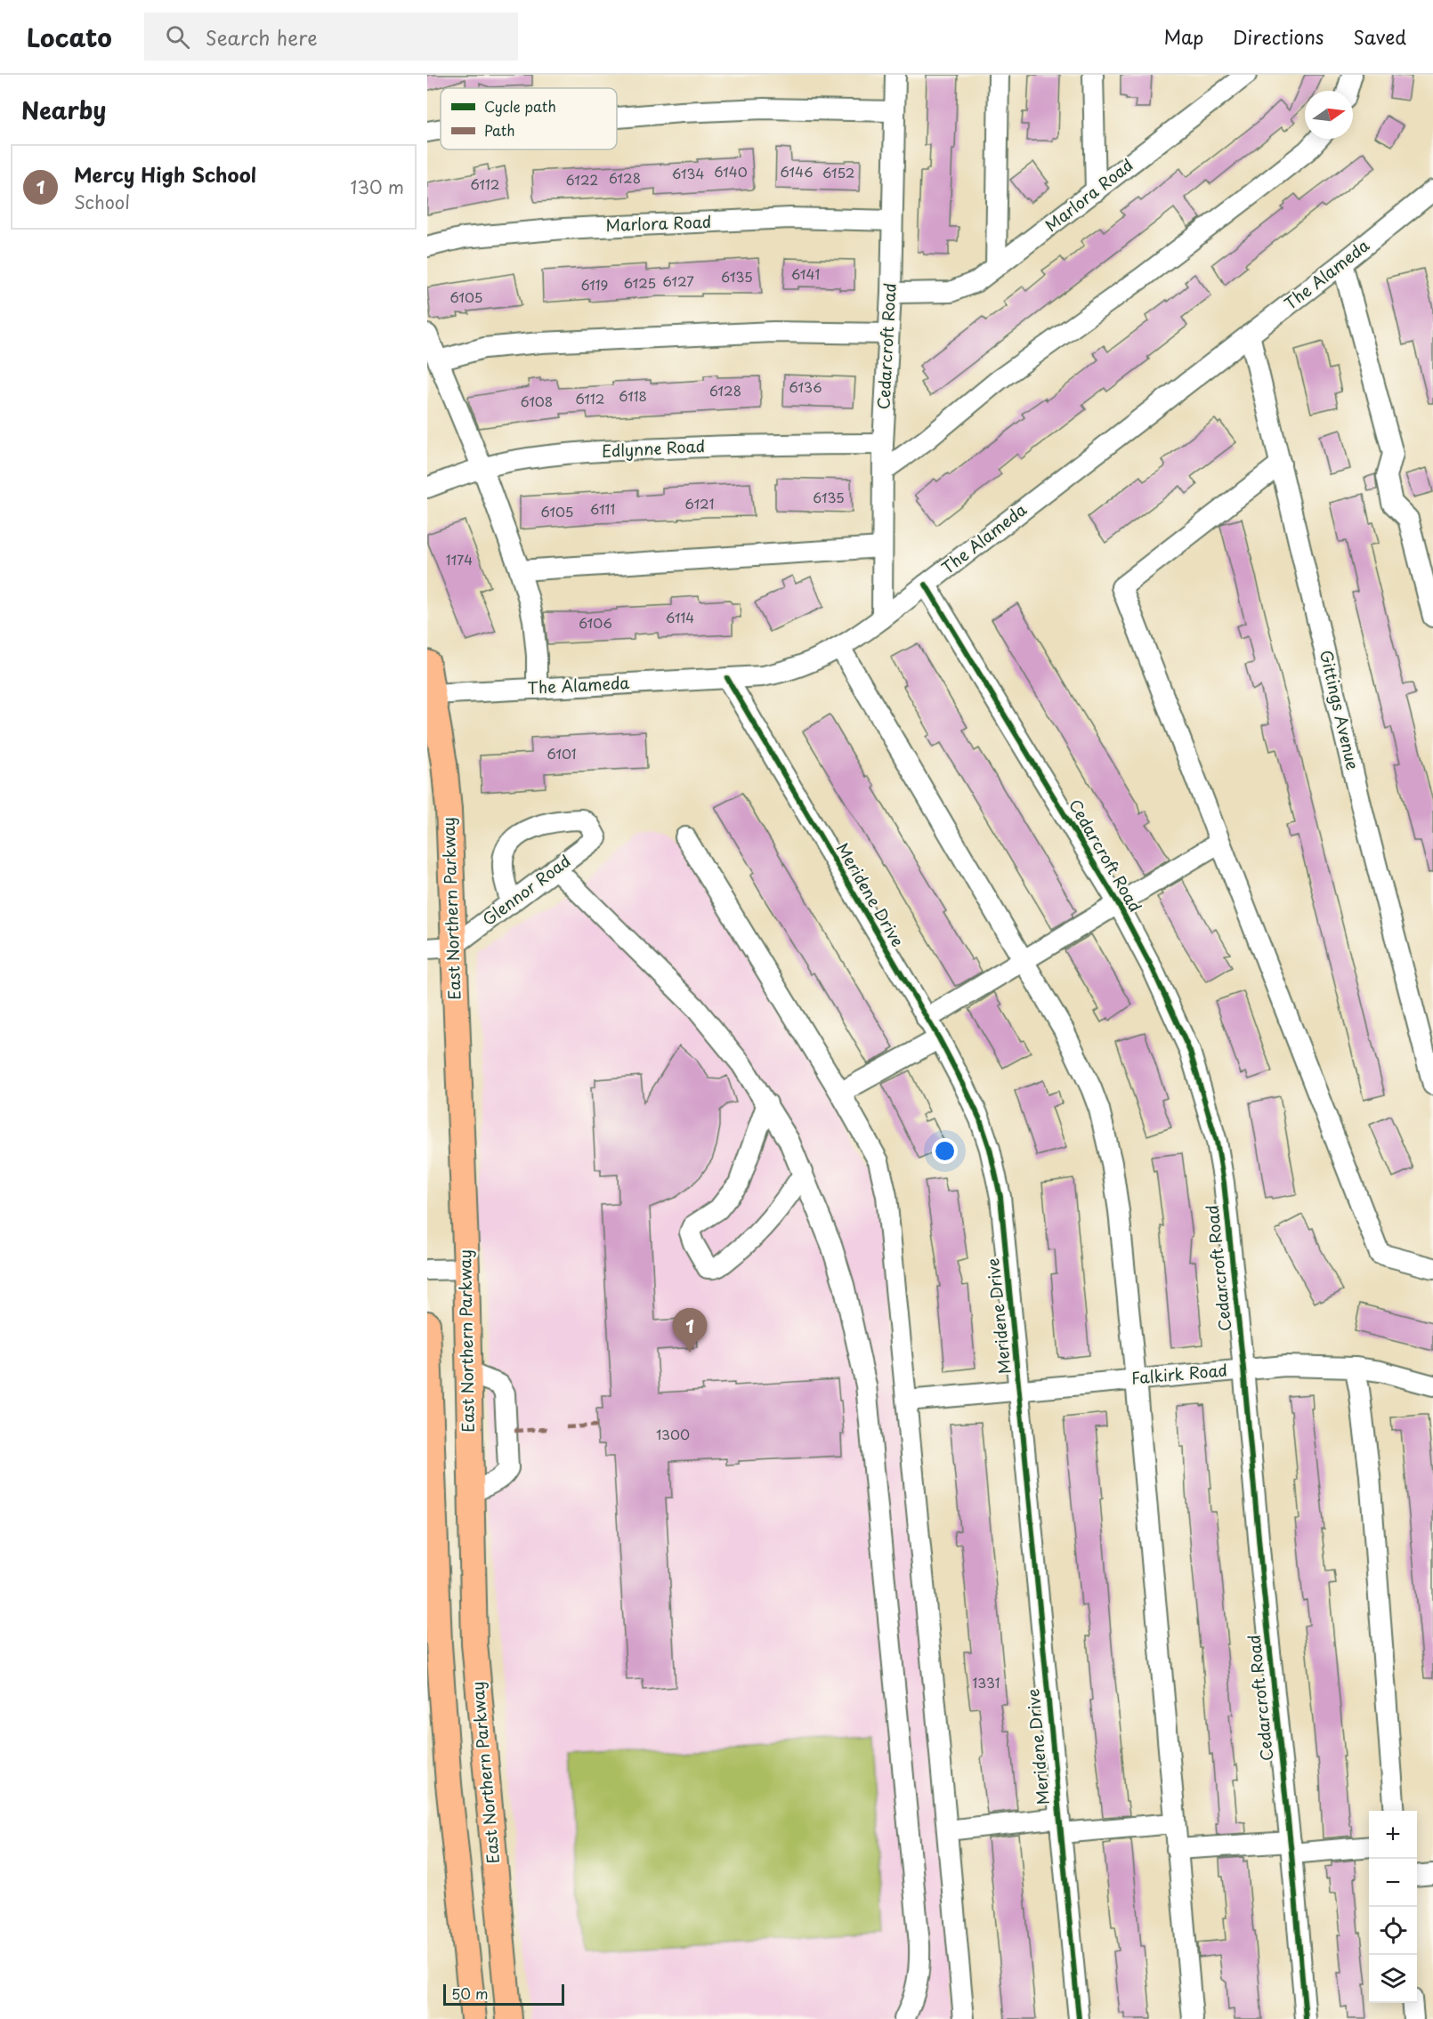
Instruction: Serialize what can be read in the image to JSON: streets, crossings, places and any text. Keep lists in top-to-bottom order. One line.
{"streets":{"main road":["East Northern Parkway"],"street":["Marlora Road","The Alameda","Cedarcroft Road","Edlynne Road","Gittings Avenue","Glennor Road","Meridene Drive","Falkirk Road"]},"crossings":[["Marlora Road","Cedarcroft Road"],["The Alameda","Cedarcroft Road"],["The Alameda","Gittings Avenue"],["The Alameda","Meridene Drive"],["The Alameda","East Northern Parkway"],["Cedarcroft Road","Edlynne Road"],["Cedarcroft Road","Falkirk Road"],["Glennor Road","East Northern Parkway"],["Meridene Drive","Falkirk Road"]],"house_numbers":["6140","6146","6152","6134","6128","6122","6112","6141","6135","6127","6125","6119","6105","6136","6128","6118","6112","6108","6135","6121","6111","6105","1174","6114","6106","6101","1300","1331"],"legend":["Cycle path","Path"],"scale_bar":"50 m","north":"right","page":{"header":"Locato","search":"Search here","nav":["Map","Directions","Saved"],"heading":"Nearby","list":[{"mark":"1","name":"Mercy High School","note":"School","value":"130 m"}],"pins":"1","map_buttons":["+","−"],"scale":"50 m"}}
